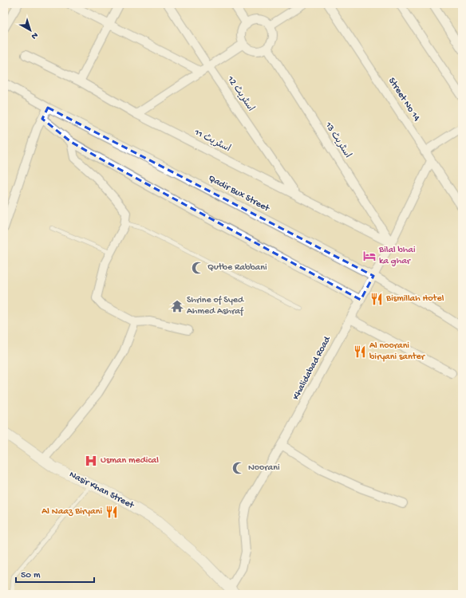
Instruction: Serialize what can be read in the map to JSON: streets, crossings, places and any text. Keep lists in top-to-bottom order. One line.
{"streets":{"street":["اسٹریٹ 12","Street No 14","اسٹریٹ 13","اسٹریٹ 11","Qadir Bux Street","Khalidabad Road","Nasir Khan Street"]},"crossings":[["اسٹریٹ 12","اسٹریٹ 11"],["Street No 14","Khalidabad Road"],["اسٹریٹ 13","اسٹریٹ 11"],["اسٹریٹ 13","Khalidabad Road"],["اسٹریٹ 11","Khalidabad Road"],["Qadir Bux Street","Khalidabad Road"],["Khalidabad Road","Nasir Khan Street"]],"places":{"hotel":["Bilal bhai ka ghar"],"mosque":["Qutbe Rabbani","Noorani"],"restaurant":["Bismillah Hotel","Al noorani biryani santer","Al Naaz Biryani"],"temple":["Shrine of Syed Ahmed Ashraf"],"hospital":["Usman medical"]},"scale_bar":"50 m","north":"bottom right"}
